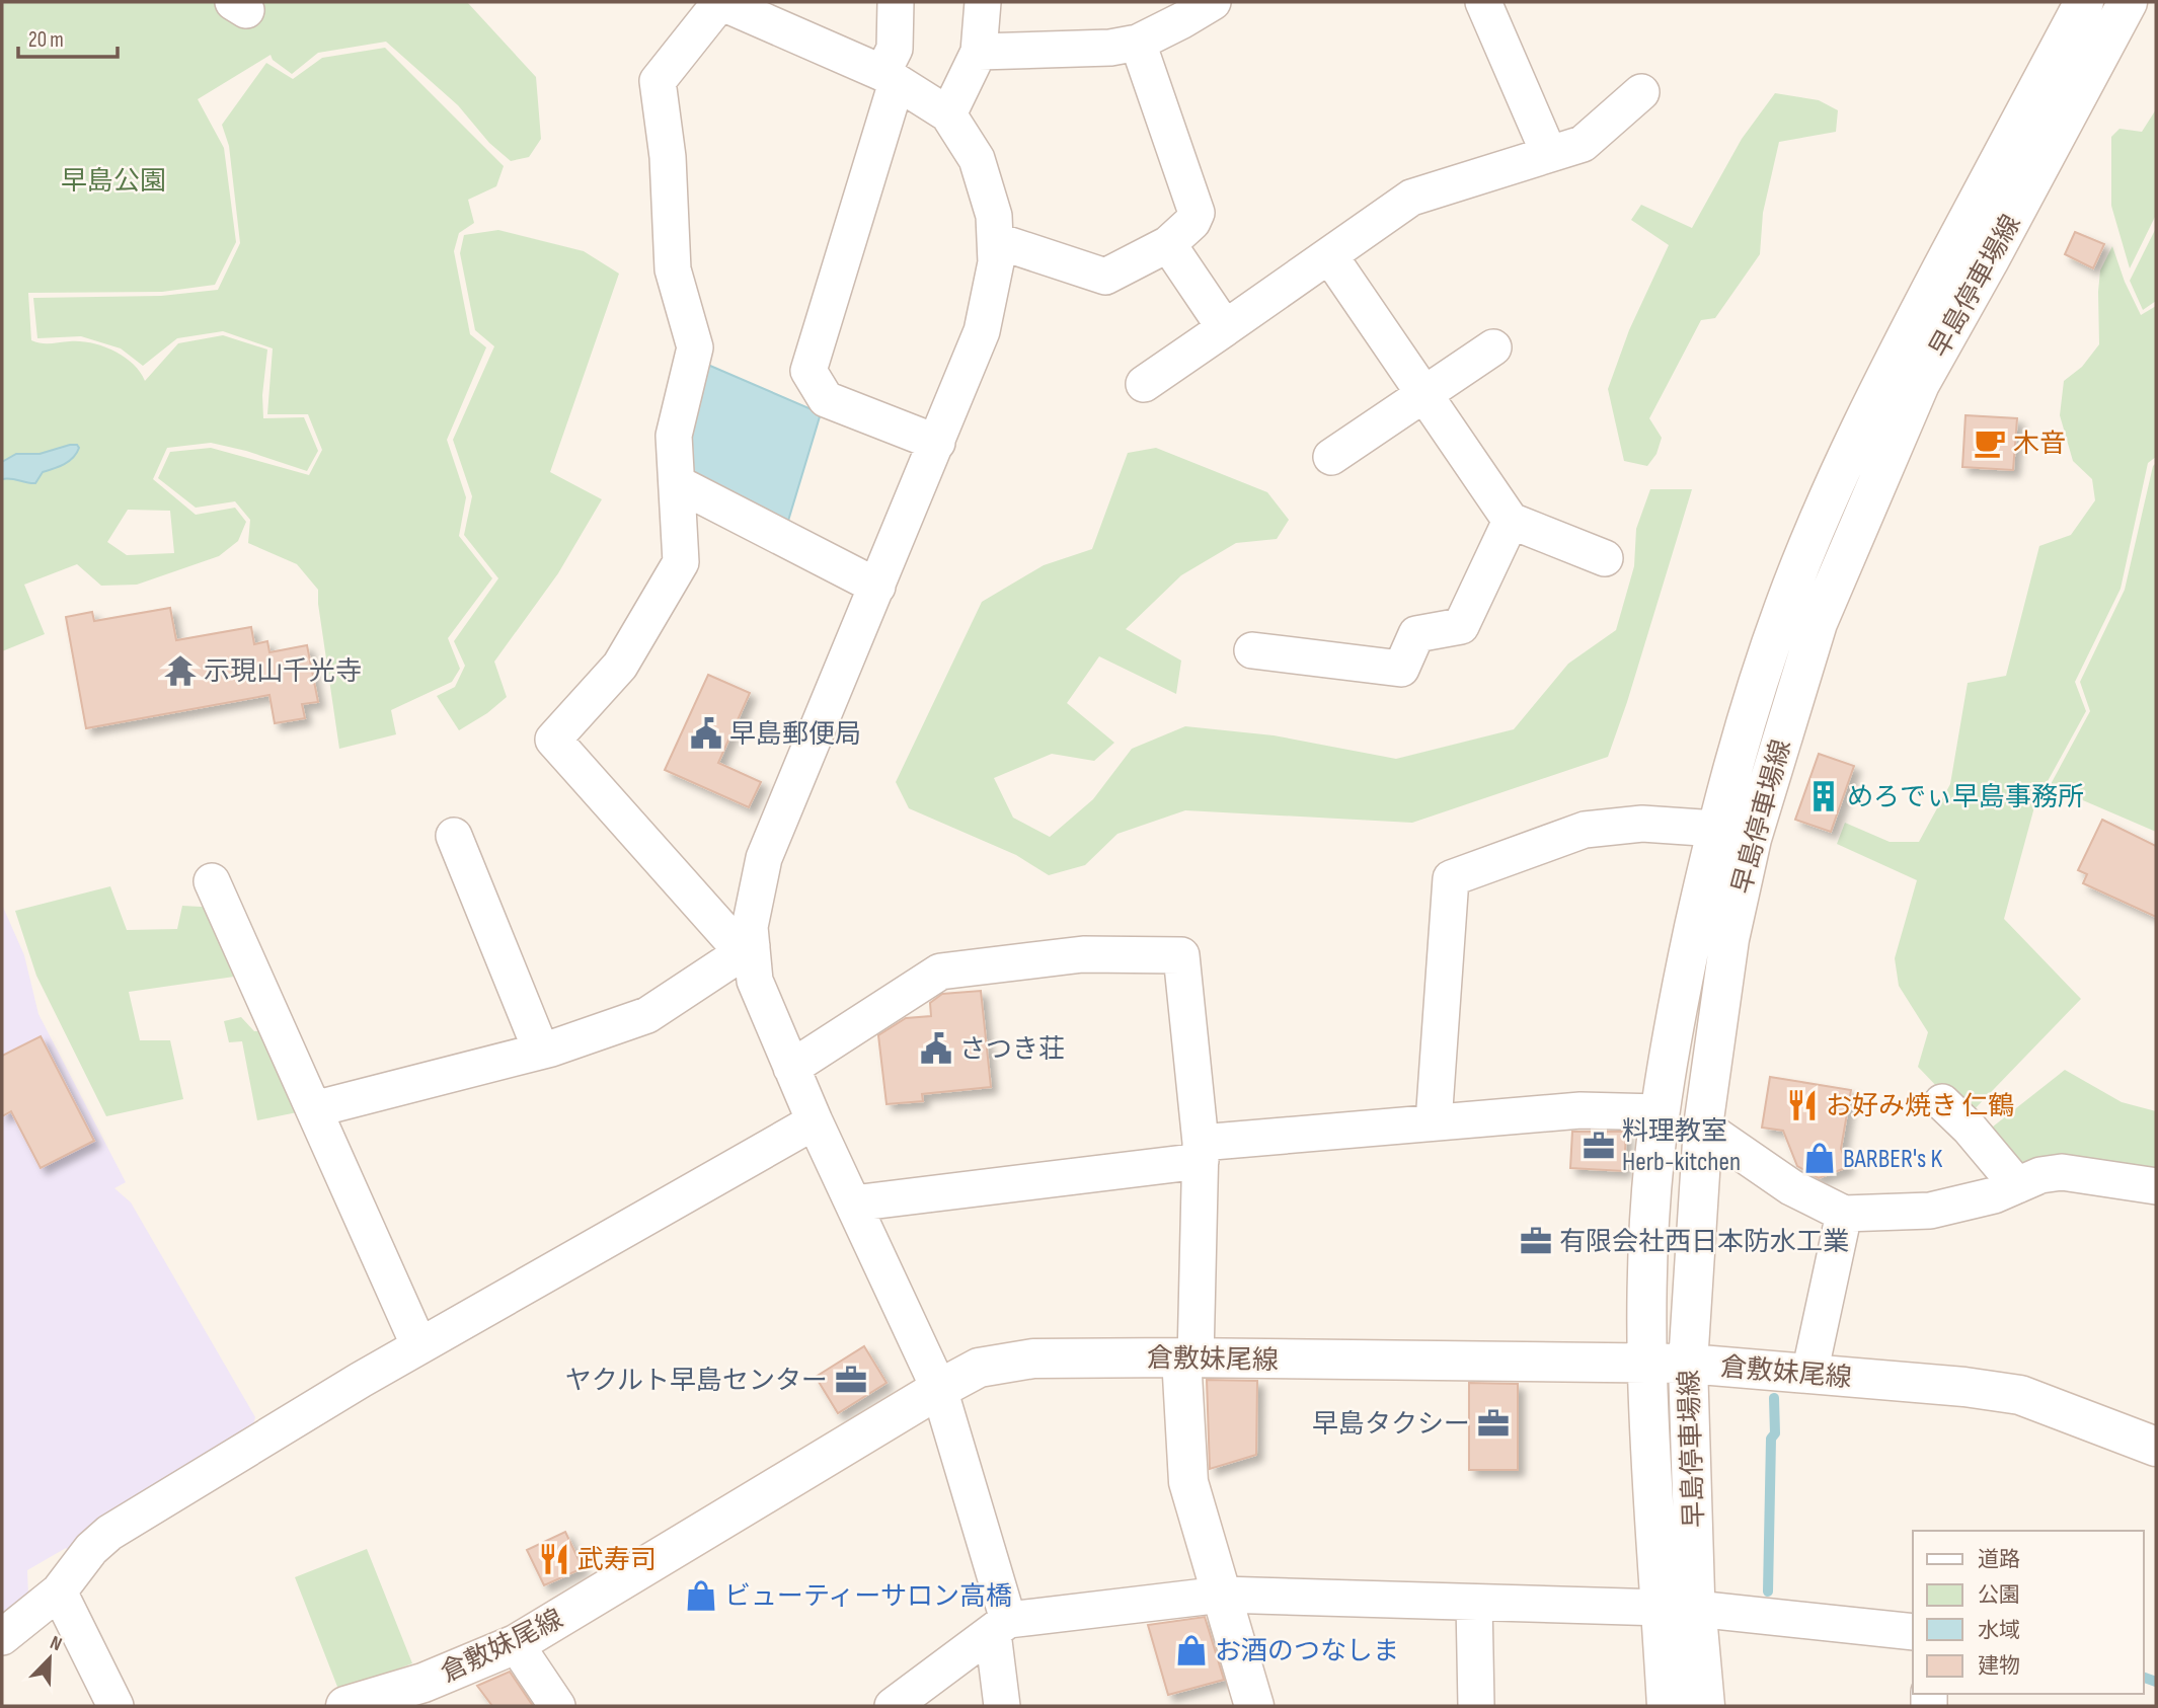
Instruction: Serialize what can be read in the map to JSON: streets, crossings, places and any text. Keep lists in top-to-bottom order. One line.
{"streets":{"main road":["早島停車場線","倉敷妹尾線"]},"crossings":[["早島停車場線","倉敷妹尾線"]],"parks":["早島公園"],"places":{"cafe":["木音"],"temple":["示現山千光寺"],"public building":["早島郵便局","さつき荘"],"building":["めろでぃ早島事務所"],"restaurant":["お好み焼き 仁鶴","武寿司"],"office":["料理教室 Herb-kitchen","有限会社西日本防水工業","ヤクルト早島センター","早島タクシー"],"shop":["BARBER's K","ビューティーサロン高橋","お酒のつなしま"]},"legend":["道路","公園","水域","建物"],"scale_bar":"20 m","north":"top right"}
